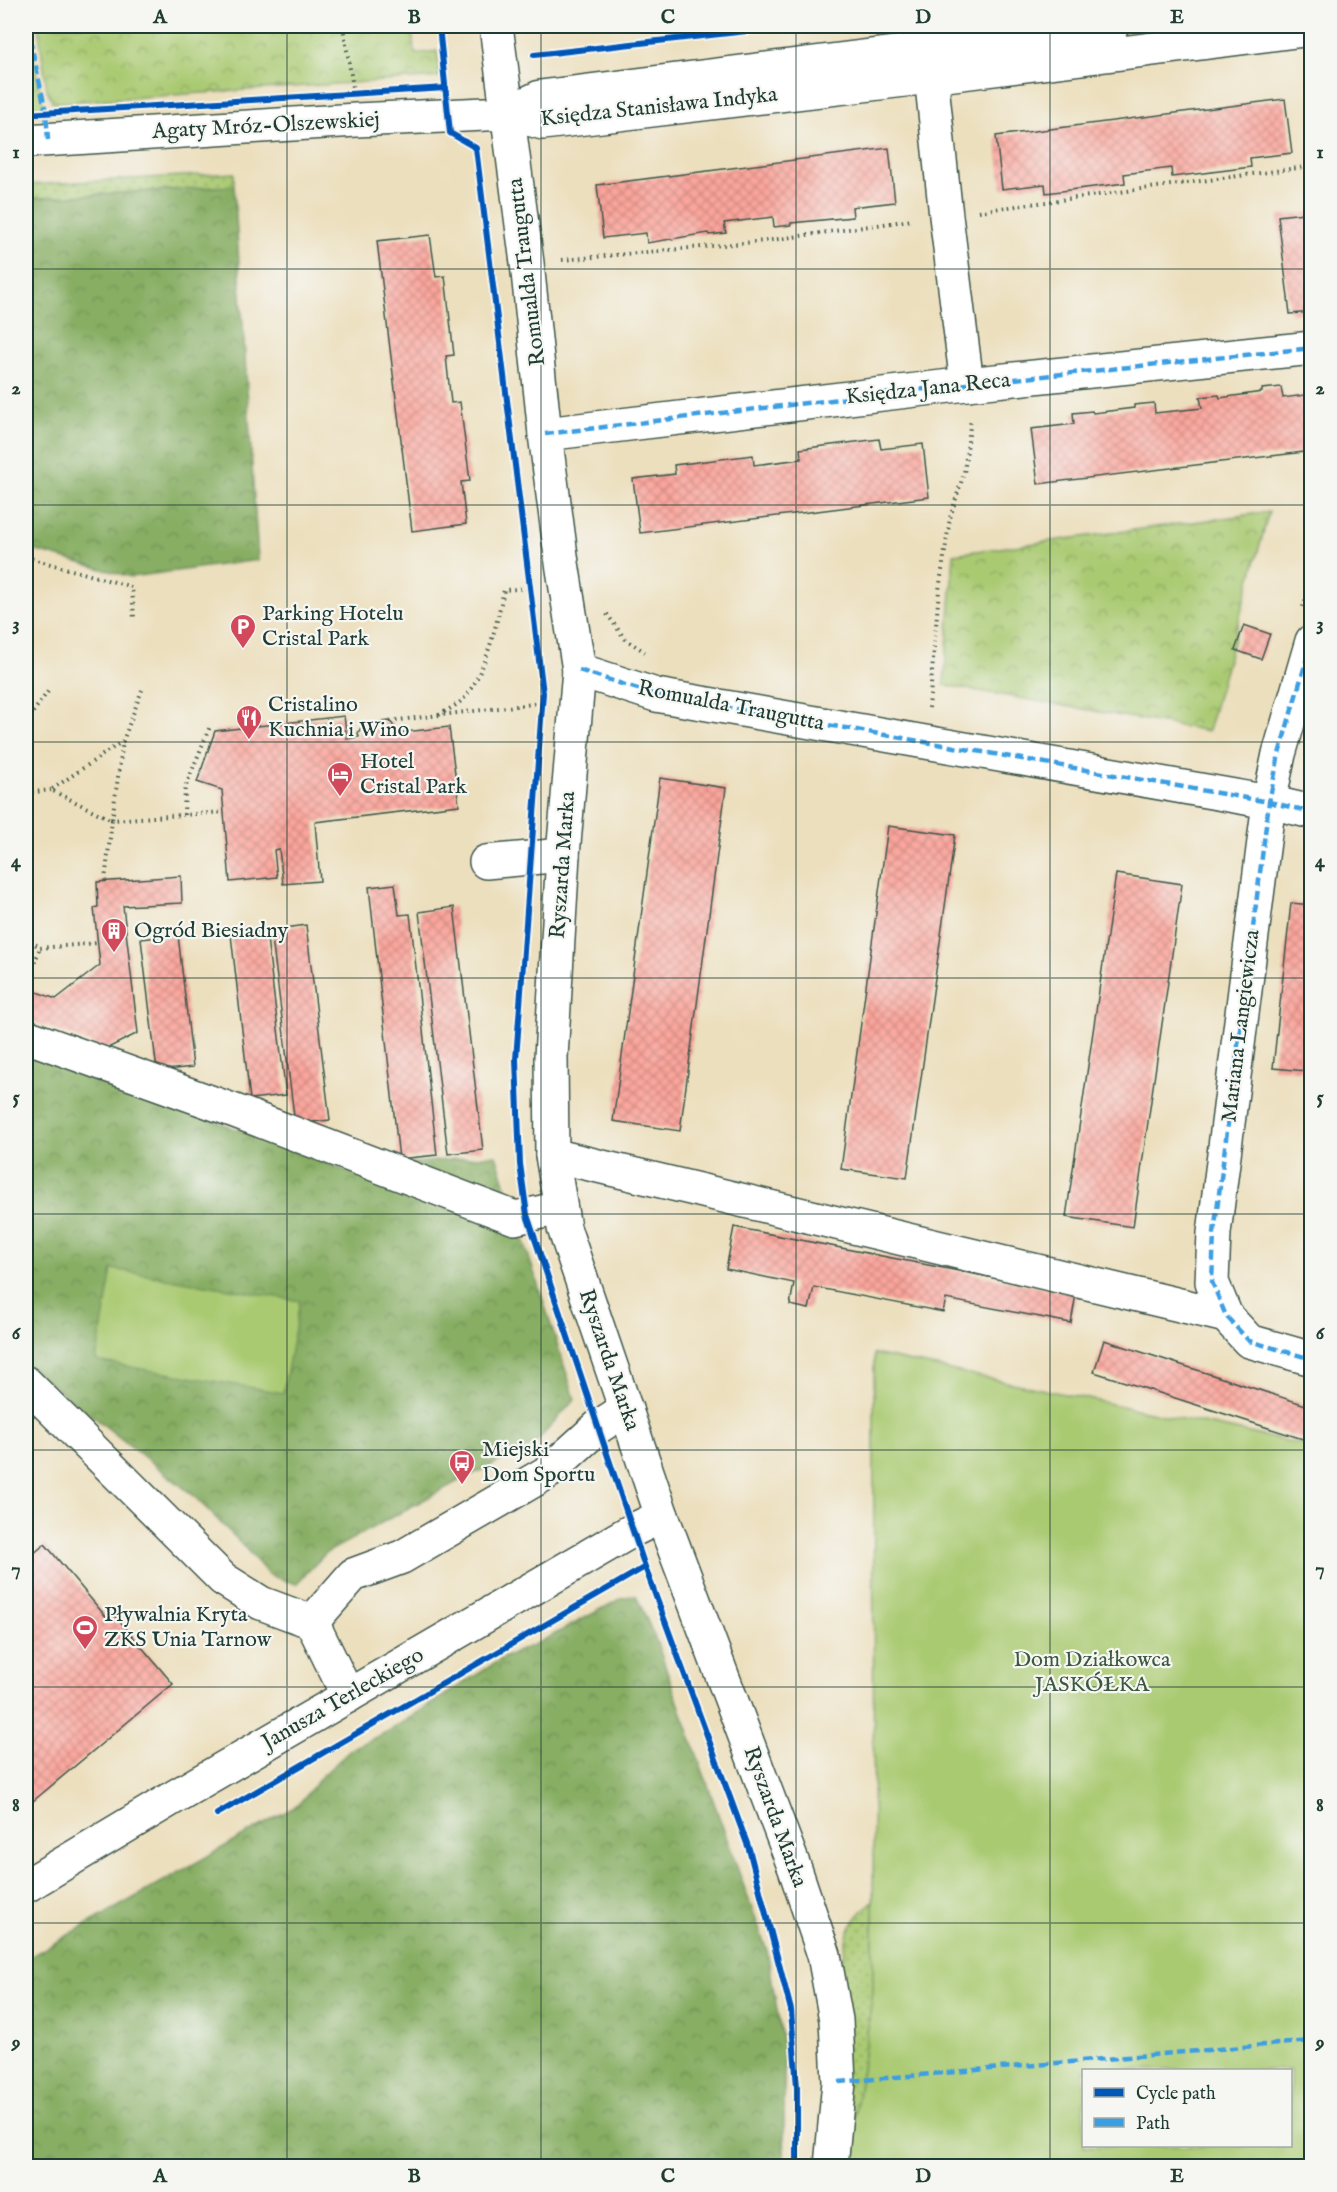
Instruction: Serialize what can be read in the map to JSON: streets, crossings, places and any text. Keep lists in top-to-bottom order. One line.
{"streets":{"street":["Księdza Stanisława Indyka","Agaty Mróz-Olszewskiej","Romualda Traugutta","Księdza Jana Reca","Ryszarda Marka","Mariana Langiewicza","Janusza Terleckiego"]},"crossings":[["Księdza Stanisława Indyka","Agaty Mróz-Olszewskiej"],["Księdza Stanisława Indyka","Romualda Traugutta"],["Agaty Mróz-Olszewskiej","Romualda Traugutta"],["Romualda Traugutta","Księdza Jana Reca"],["Romualda Traugutta","Ryszarda Marka"],["Romualda Traugutta","Mariana Langiewicza"],["Ryszarda Marka","Janusza Terleckiego"]],"parks":["Dom Działkowca JASKÓŁKA"],"places":{"parking":["Parking Hotelu Cristal Park"],"restaurant":["Cristalino Kuchnia i Wino"],"hotel":["Hotel Cristal Park"],"building":["Ogród Biesiadny"],"bus stop":["Miejski Dom Sportu"],"sports":["Pływalnia Kryta ZKS Unia Tarnow"]},"legend":["Cycle path","Path"],"grid":{"columns":["A","B","C","D","E"],"rows":["1","2","3","4","5","6","7","8","9"]}}
